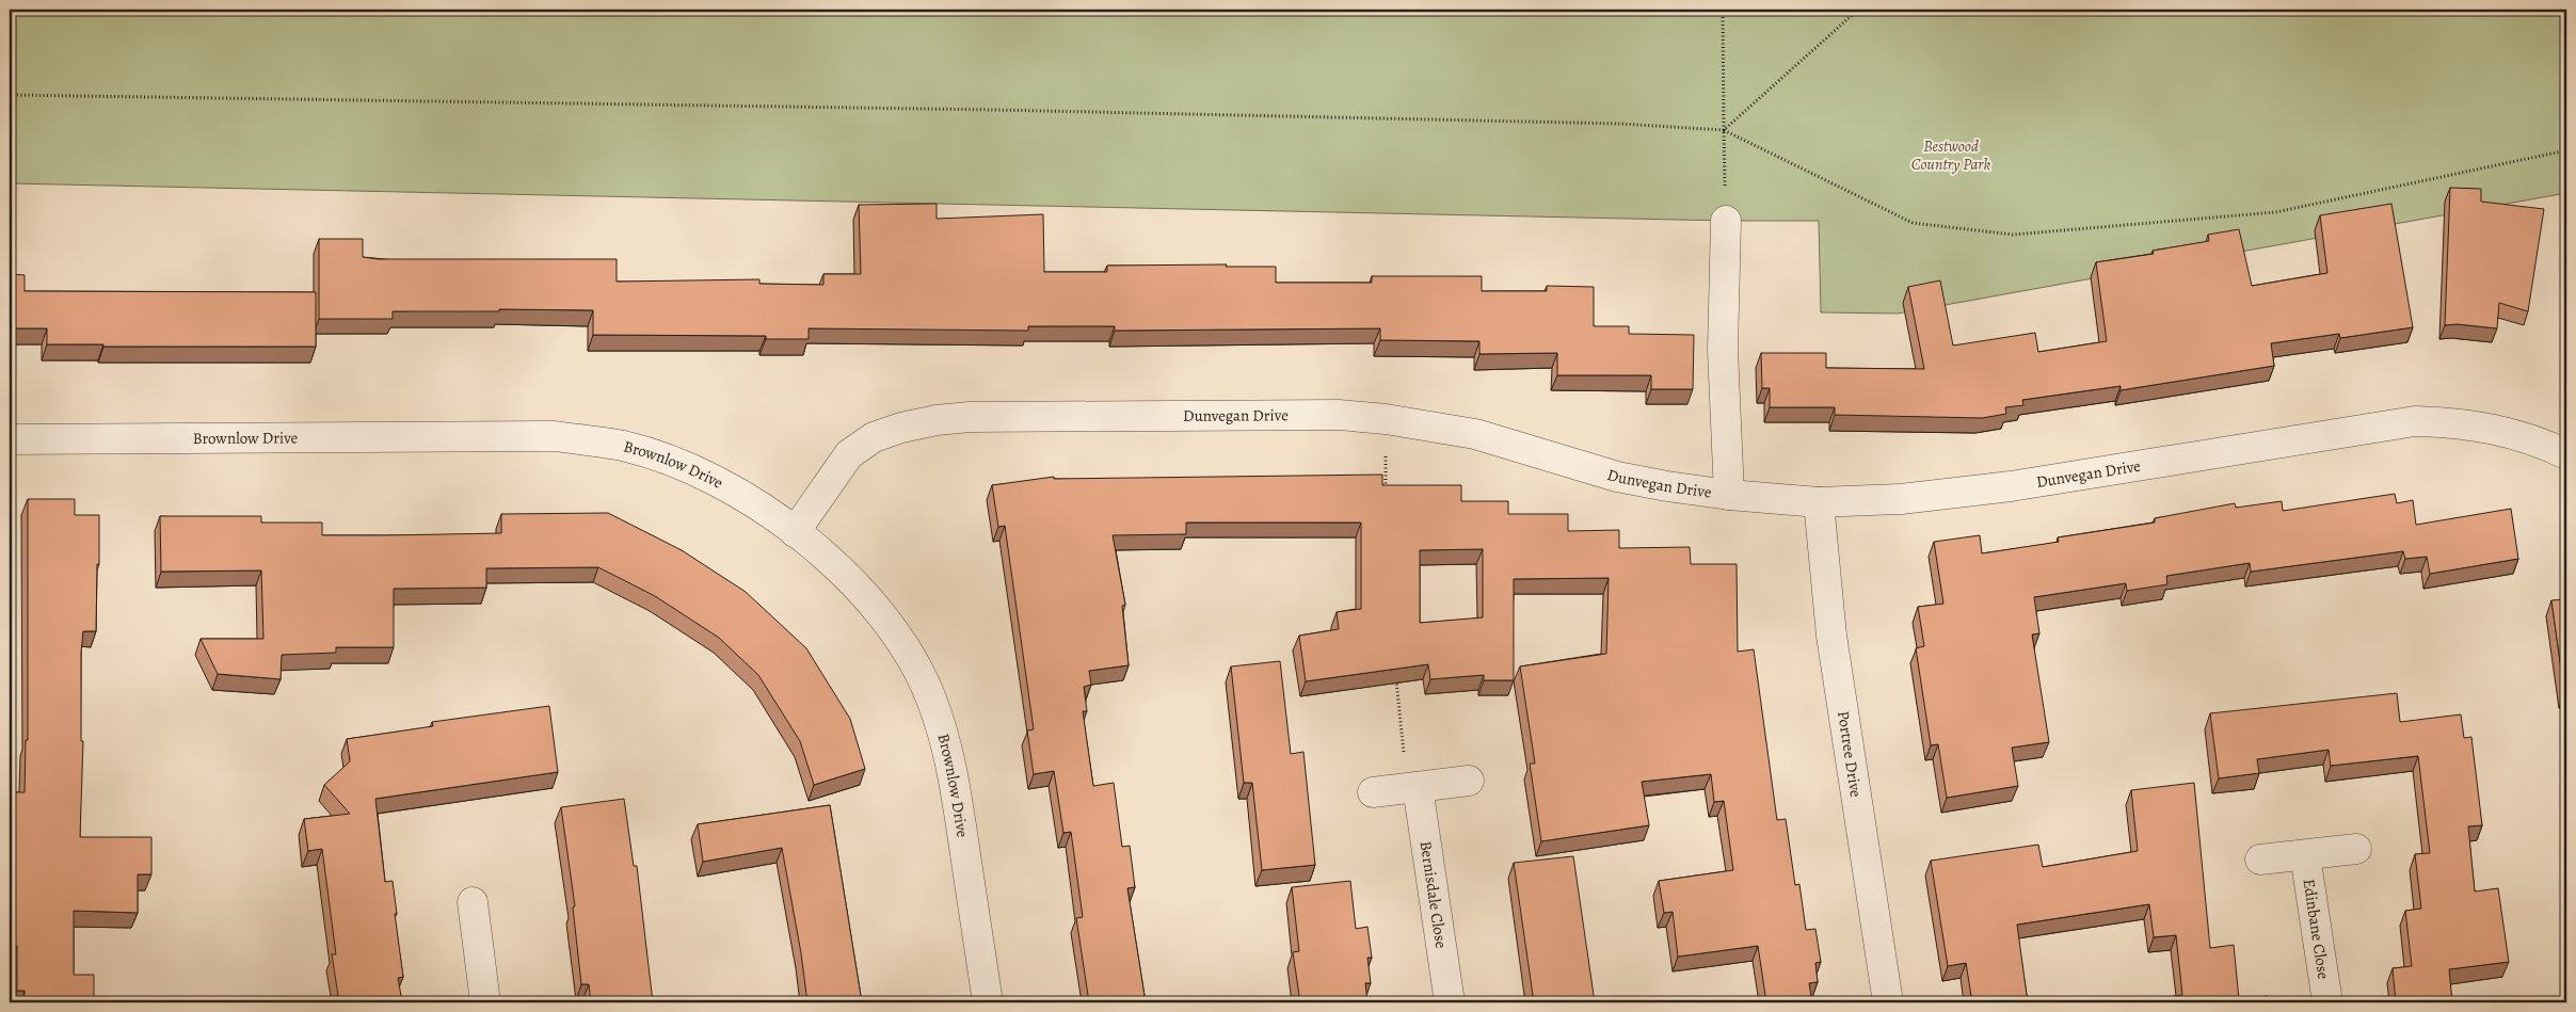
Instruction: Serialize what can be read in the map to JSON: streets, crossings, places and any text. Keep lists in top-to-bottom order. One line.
{"streets":{"street":["Dunvegan Drive","Brownlow Drive","Portree Drive","Bernisdale Close","Edinbane Close"]},"crossings":[["Dunvegan Drive","Brownlow Drive"],["Dunvegan Drive","Portree Drive"]],"parks":["Bestwood Country Park"]}
